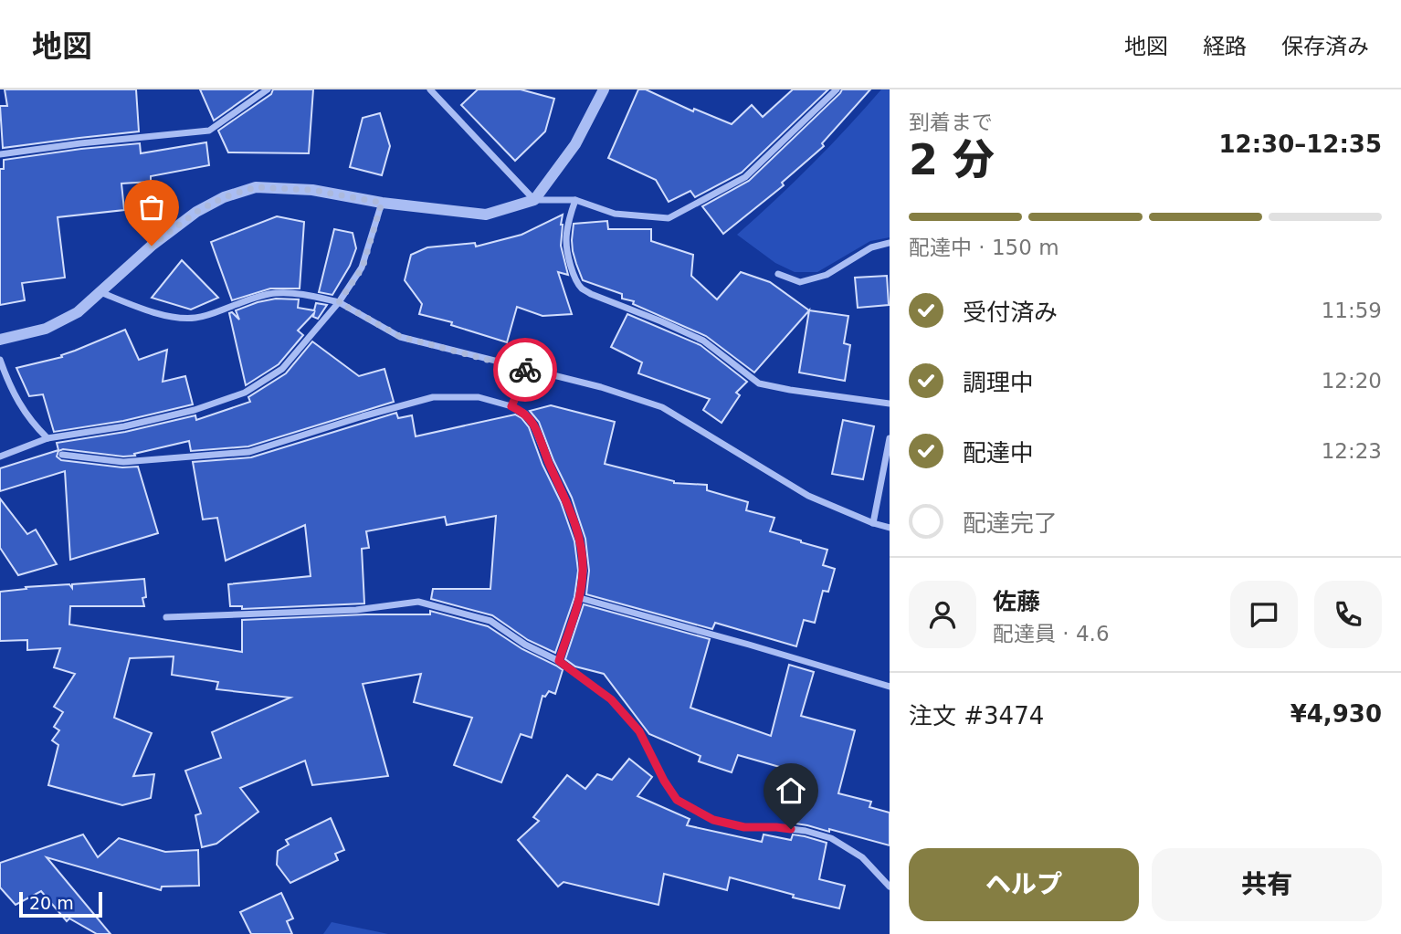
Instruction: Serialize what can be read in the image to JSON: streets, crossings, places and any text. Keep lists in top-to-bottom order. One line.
{"scale_bar":"20 m","page":{"header":"地図","nav":["地図","経路","保存済み"],"heading":["2 分","到着まで","12:30–12:35"],"panel":["佐藤","配達員 · 4.6","注文 #3474","¥4,930"],"bar":"配達中 · 150 m","list":[["受付済み","11:59"],["調理中","12:20"],["配達中","12:23"],"配達完了"],"buttons":["ヘルプ","共有"],"scale":"20 m"}}
